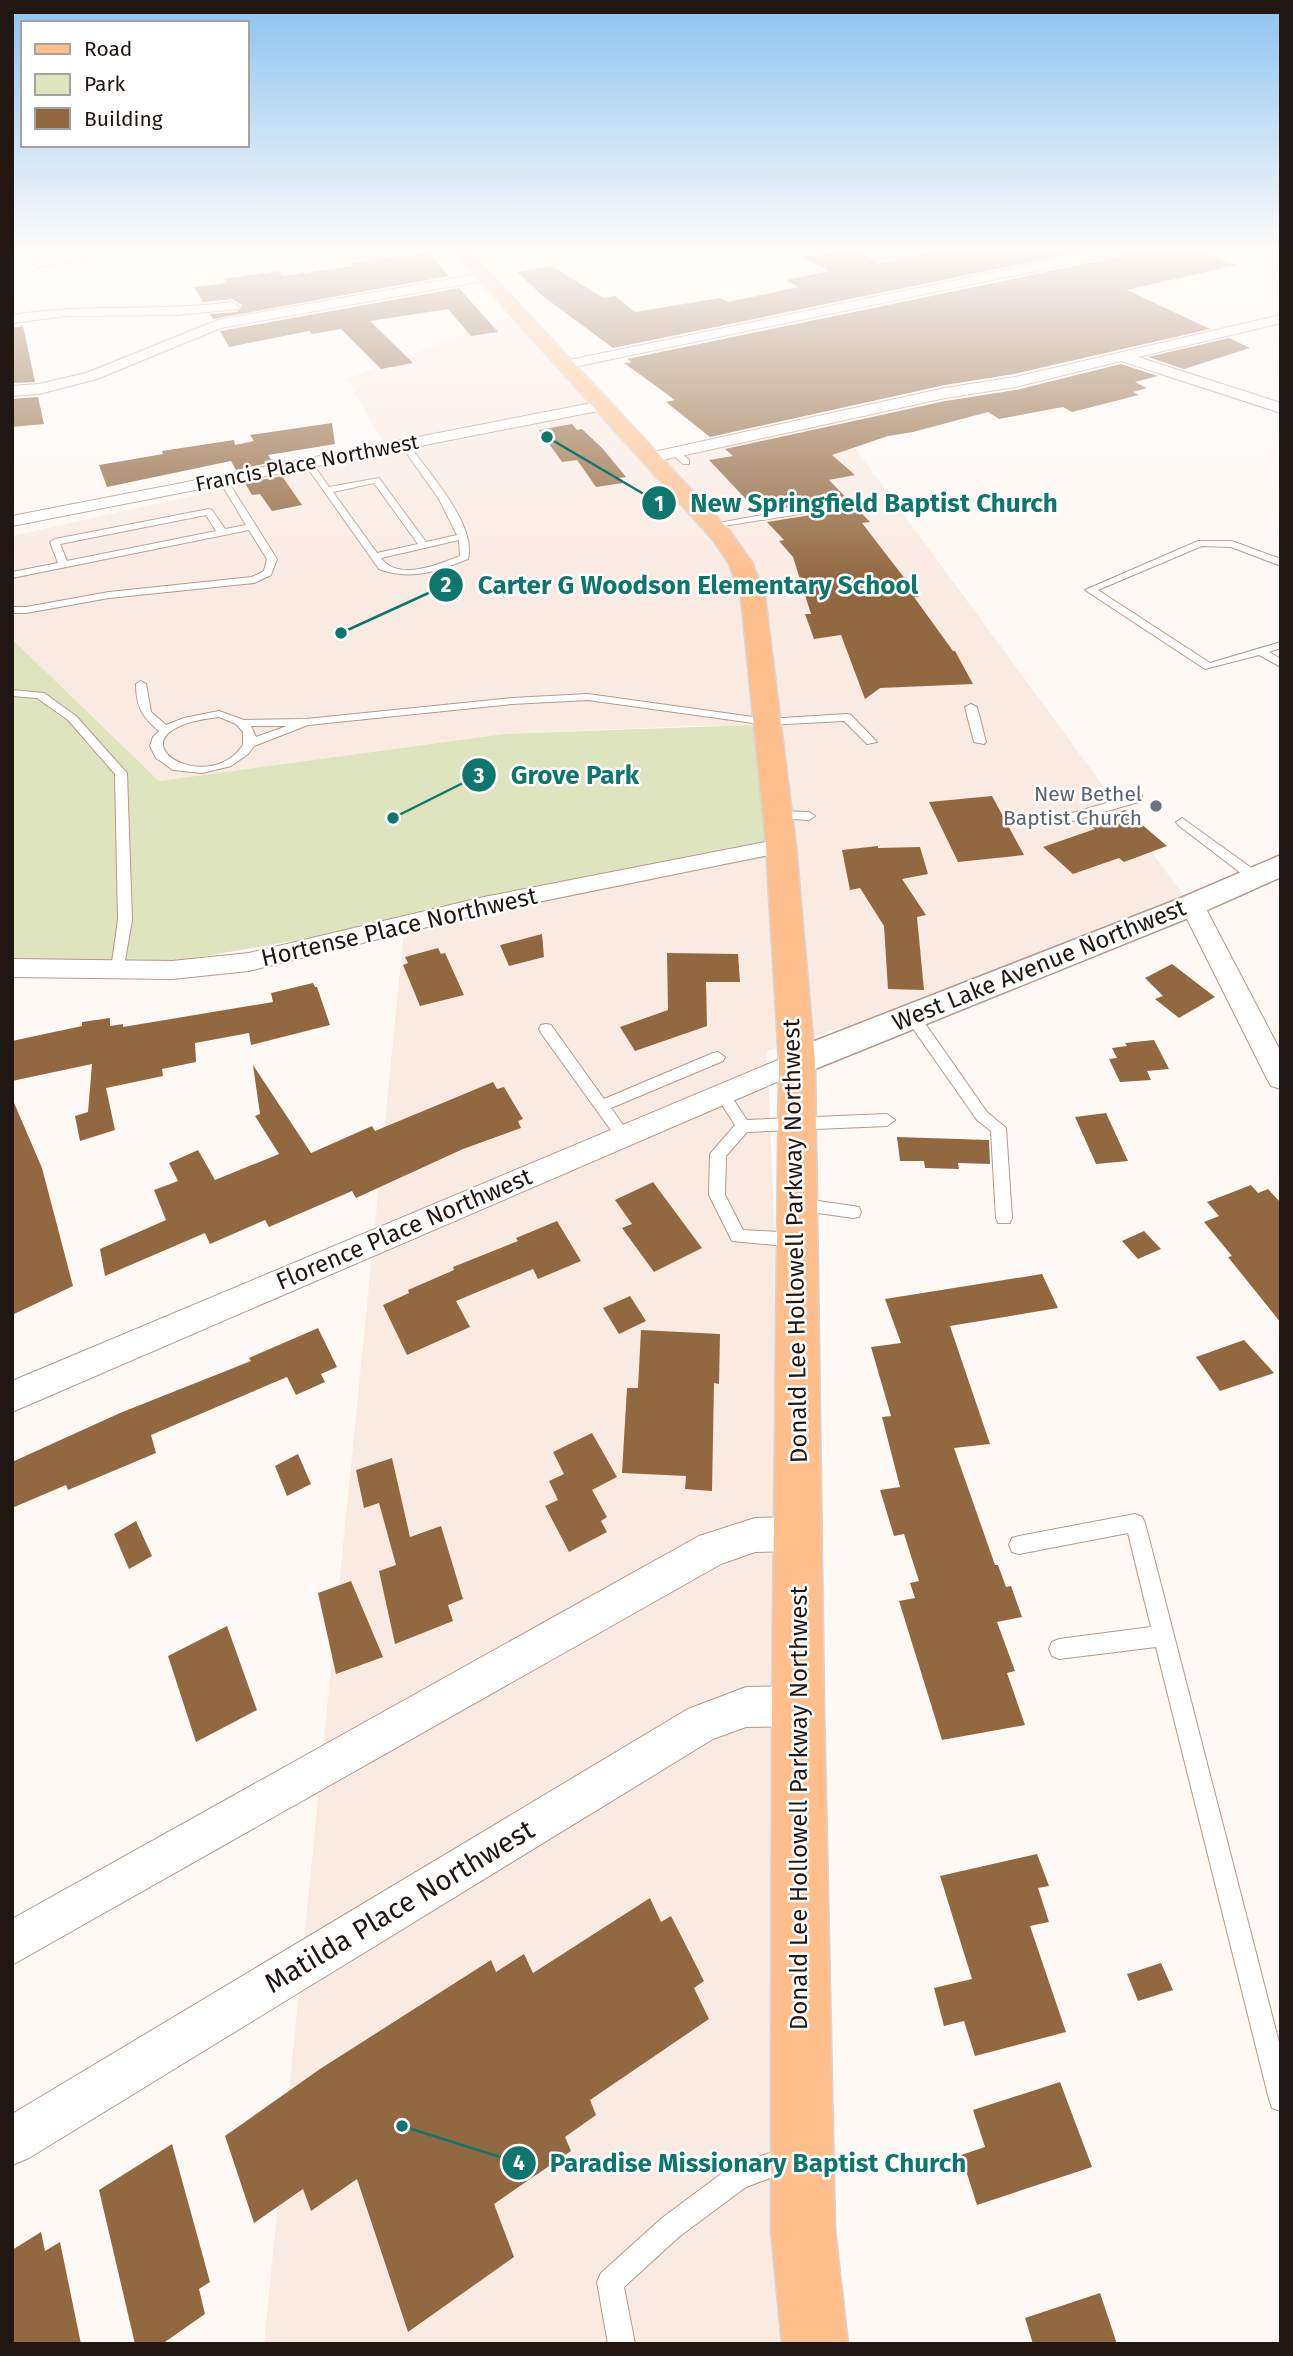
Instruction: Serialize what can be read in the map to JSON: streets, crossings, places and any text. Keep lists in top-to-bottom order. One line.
{"streets":{"main road":["Donald Lee Hollowell Parkway Northwest"],"street":["Francis Place Northwest","Hortense Place Northwest","West Lake Avenue Northwest","Florence Place Northwest","Matilda Place Northwest"]},"crossings":[["Francis Place Northwest","Donald Lee Hollowell Parkway Northwest"],["Hortense Place Northwest","Donald Lee Hollowell Parkway Northwest"],["West Lake Avenue Northwest","Florence Place Northwest"],["West Lake Avenue Northwest","Donald Lee Hollowell Parkway Northwest"],["Florence Place Northwest","Donald Lee Hollowell Parkway Northwest"],["Donald Lee Hollowell Parkway Northwest","Matilda Place Northwest"]],"places":["New Springfield Baptist Church","Carter G Woodson Elementary School","New Bethel Baptist Church","Grove Park","Paradise Missionary Baptist Church"],"legend":["Road","Park","Building"]}
